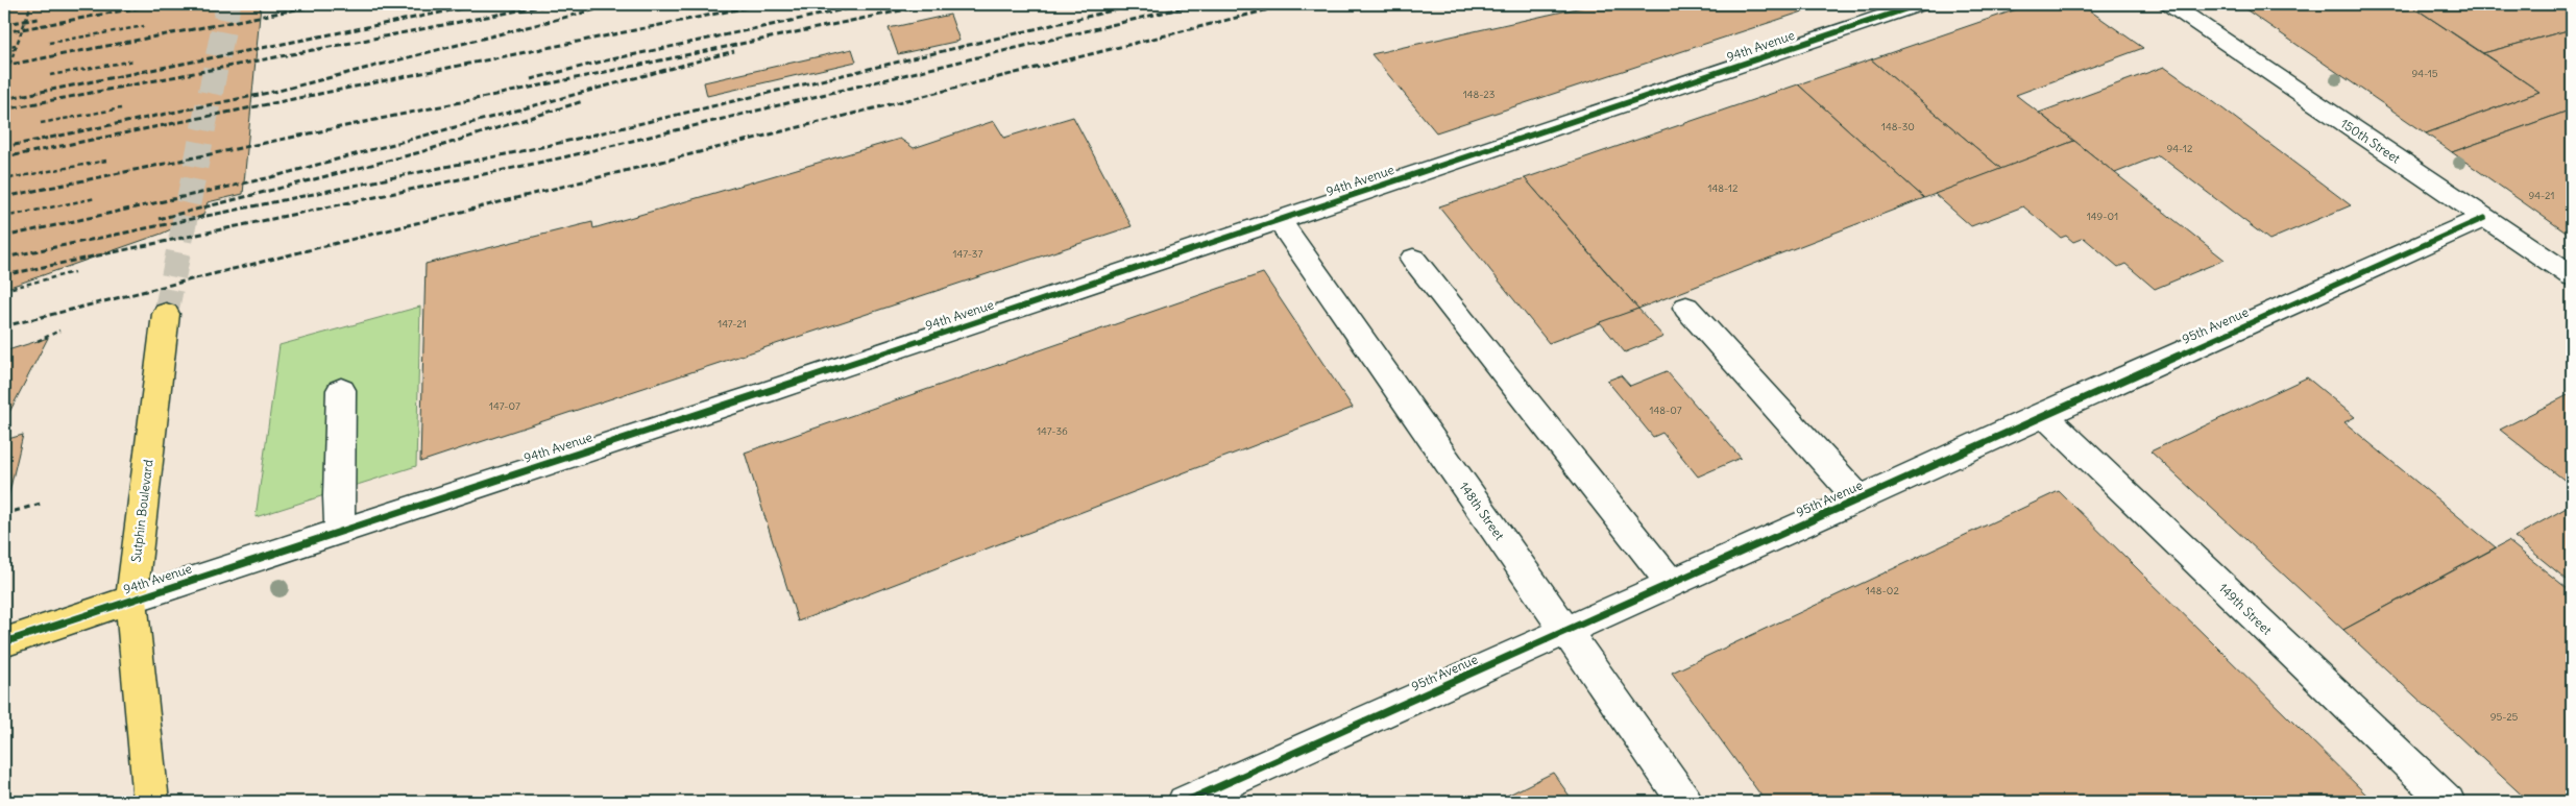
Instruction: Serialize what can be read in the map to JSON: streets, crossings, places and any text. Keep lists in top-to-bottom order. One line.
{"streets":{"main road":["94th Avenue","Sutphin Boulevard"],"street":["150th Street","95th Avenue","148th Street","149th Street"]},"crossings":[["94th Avenue","Sutphin Boulevard"],["94th Avenue","148th Street"],["150th Street","95th Avenue"],["95th Avenue","148th Street"],["95th Avenue","149th Street"]],"house_numbers":["94-15","148-23","148-30","94-12","148-12","94-21","149-01","147-37","147-21","147-07","148-07","147-36","148-02","95-25"]}
